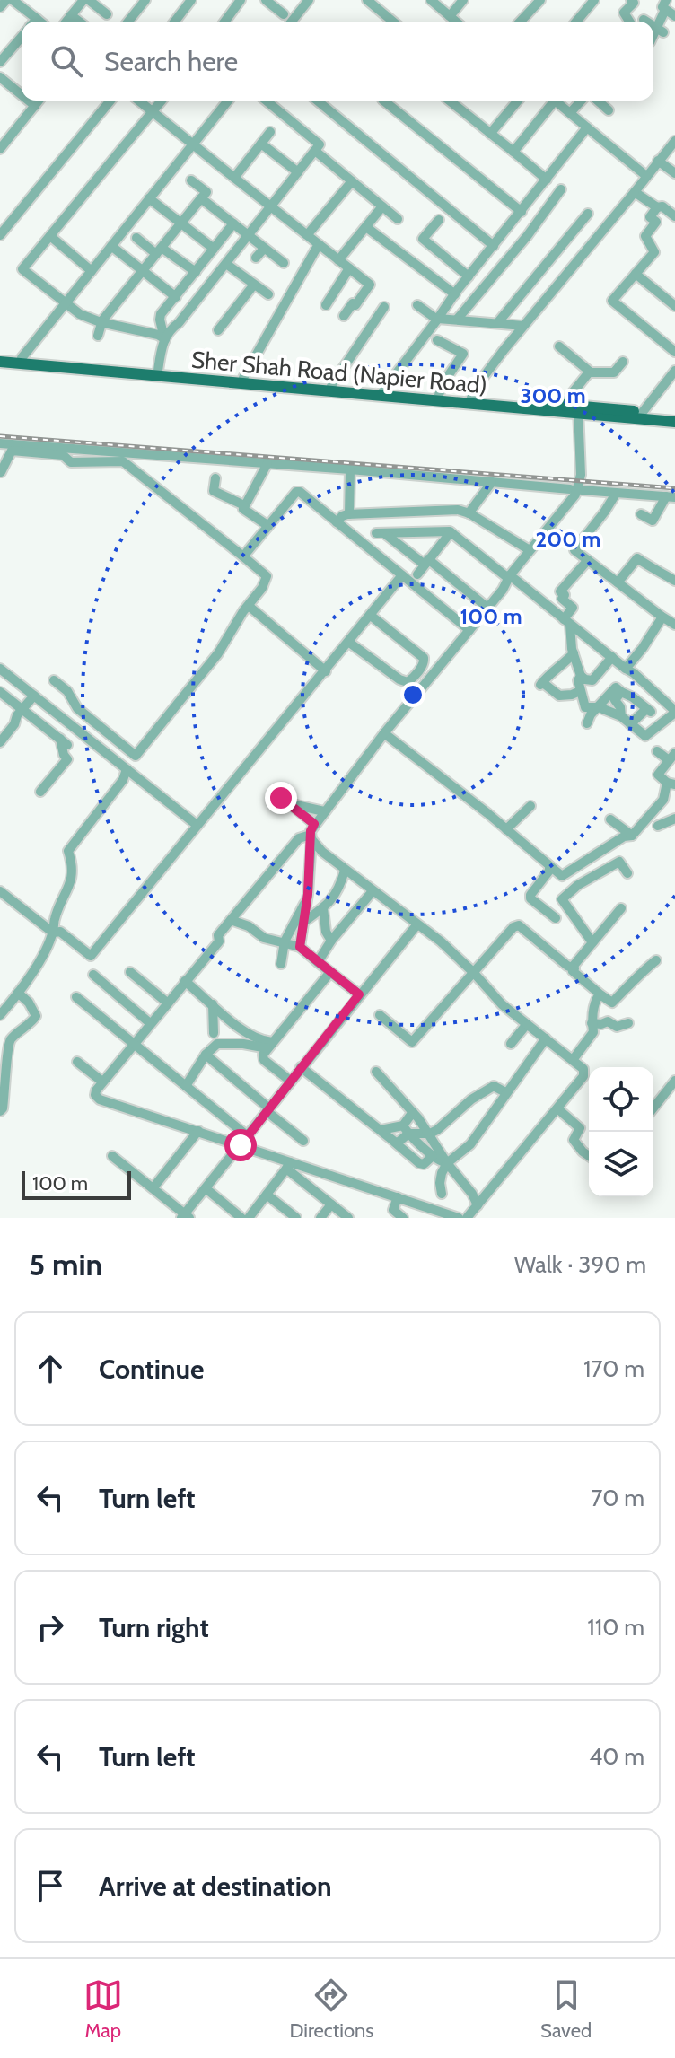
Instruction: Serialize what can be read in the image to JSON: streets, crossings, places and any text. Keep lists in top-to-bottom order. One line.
{"streets":{"main road":["Sher Shah Road (Napier Road)"]},"scale_bar":"100 m","page":{"search":"Search here","scale":"100 m","heading":["5 min","Walk · 390 m"],"list":[["Continue","170 m"],["Turn left","70 m"],["Turn right","110 m"],["Turn left","40 m"],"Arrive at destination"],"nav":["Map","Directions","Saved"]},"rings":["300 m","200 m","100 m"]}
